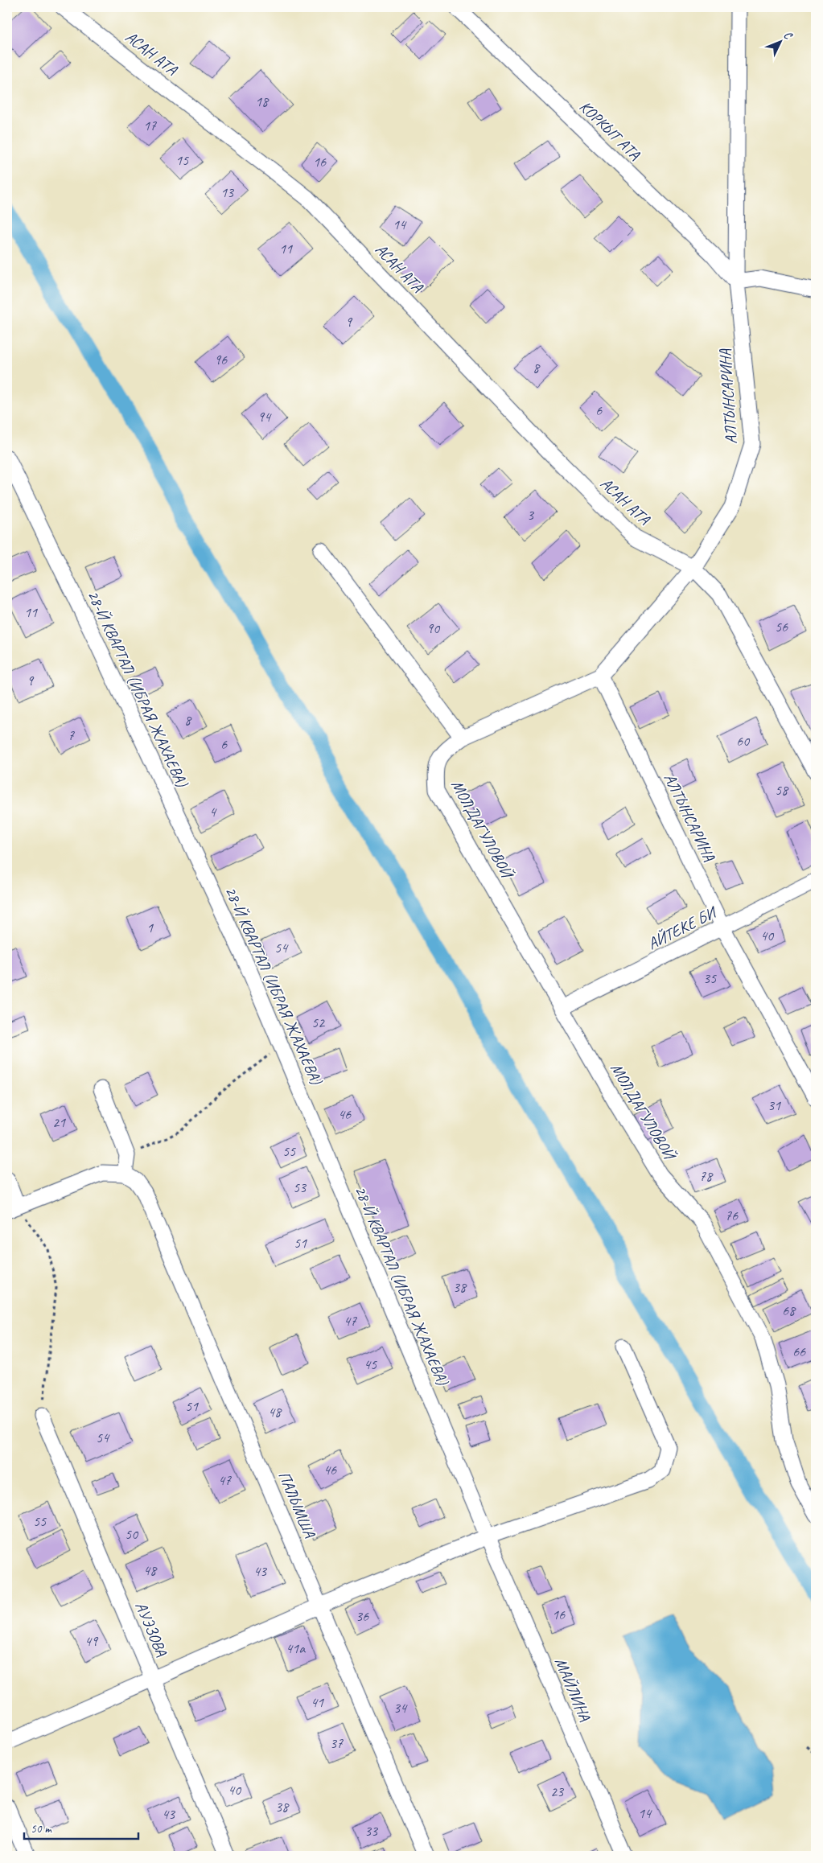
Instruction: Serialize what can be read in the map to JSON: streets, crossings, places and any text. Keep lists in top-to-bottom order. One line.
{"streets":{"street":["АСАН АТА","КОРКЫТ АТА","АЛТЫНСАРИНА","28-Й КВАРТАЛ (ИБРАЯ ЖАХАЕВА)","МОЛДАГУЛОВОЙ","АЙТЕКЕ БИ","ПАЛЫМША","АУЭЗОВА","МАЙЛИНА"]},"crossings":[["АСАН АТА","АЛТЫНСАРИНА"],["КОРКЫТ АТА","АЛТЫНСАРИНА"],["АЛТЫНСАРИНА","МОЛДАГУЛОВОЙ"],["АЛТЫНСАРИНА","АЙТЕКЕ БИ"],["28-Й КВАРТАЛ (ИБРАЯ ЖАХАЕВА)","МАЙЛИНА"],["МОЛДАГУЛОВОЙ","АЙТЕКЕ БИ"]],"house_numbers":["18","17","15","16","13","14","11","9","96","8","6","94","3","11","56","90","9","8","7","60","6","58","4","1","40","54","35","52","31","46","21","55","78","53","76","51","38","68","47","66","45","51","48","54","46","47","55","50","48","43","16","36","49","41а","41","34","37","40","23","38","14","43","33"],"scale_bar":"50 m","north":"top right"}
